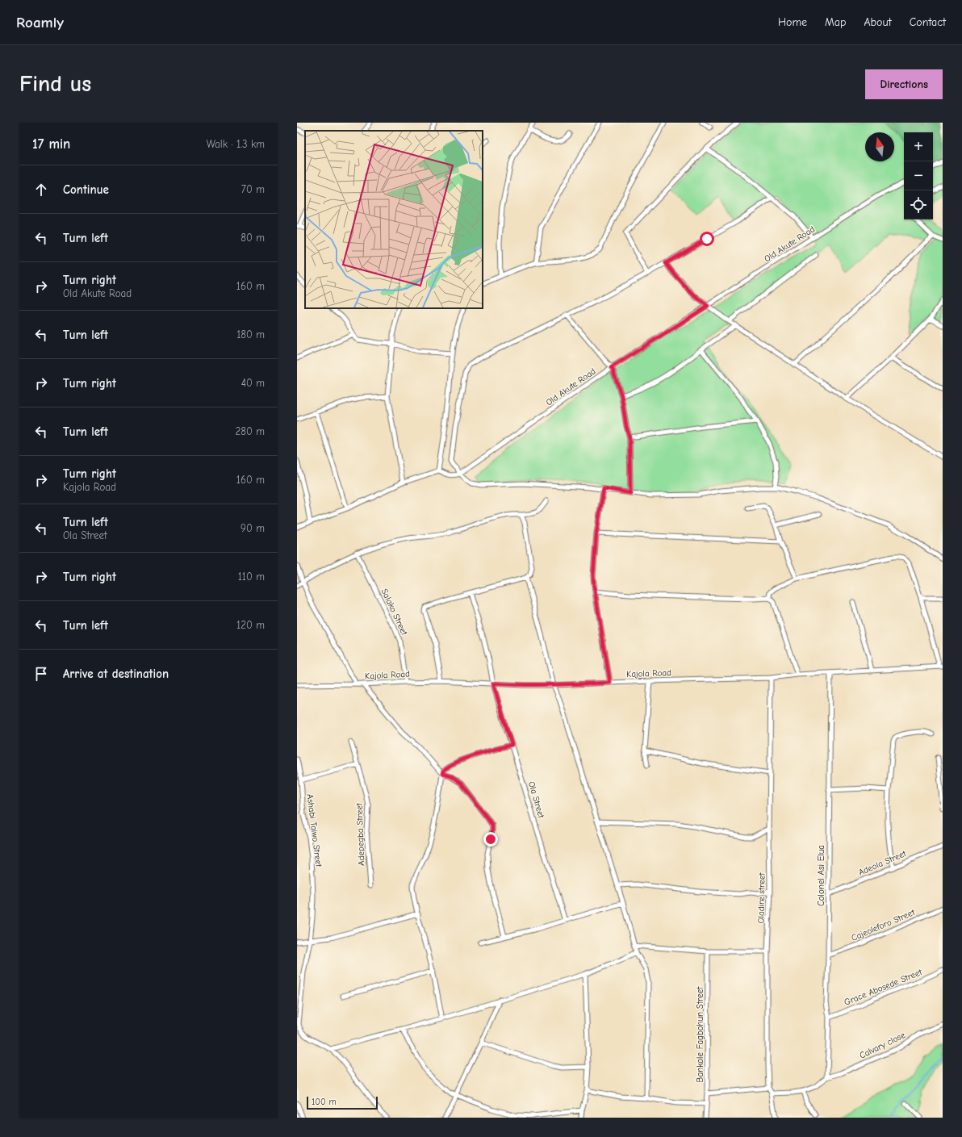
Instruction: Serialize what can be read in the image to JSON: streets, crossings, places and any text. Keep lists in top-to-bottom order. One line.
{"streets":{"street":["Old Akute Road","Salako Street","Kajola Road","Ola Street","Ashabi Taiwo Street","Adepegba Street","Adeola Street","Colonel Asi Elua","Oladire street","Cajeoleforo Street","Grace Abosede Street","Bankole Fagbohun Street","Calvary close"]},"crossings":[["Salako Street","Kajola Road"],["Kajola Road","Ola Street"],["Kajola Road","Colonel Asi Elua"],["Kajola Road","Oladire street"],["Adeola Street","Colonel Asi Elua"],["Colonel Asi Elua","Cajeoleforo Street"],["Colonel Asi Elua","Grace Abosede Street"],["Colonel Asi Elua","Calvary close"]],"scale_bar":"100 m","north":"top","page":{"header":"Roamly","nav":["Home","Map","About","Contact"],"buttons":"Directions","title":"Find us","heading":["17 min","Walk · 1.3 km"],"map_buttons":["+","−"],"list":[["Continue","70 m"],["Turn left","80 m"],["Turn right","Old Akute Road","160 m"],["Turn left","180 m"],["Turn right","40 m"],["Turn left","280 m"],["Turn right","Kajola Road","160 m"],["Turn left","Ola Street","90 m"],["Turn right","110 m"],["Turn left","120 m"],"Arrive at destination"],"scale":"100 m"}}
